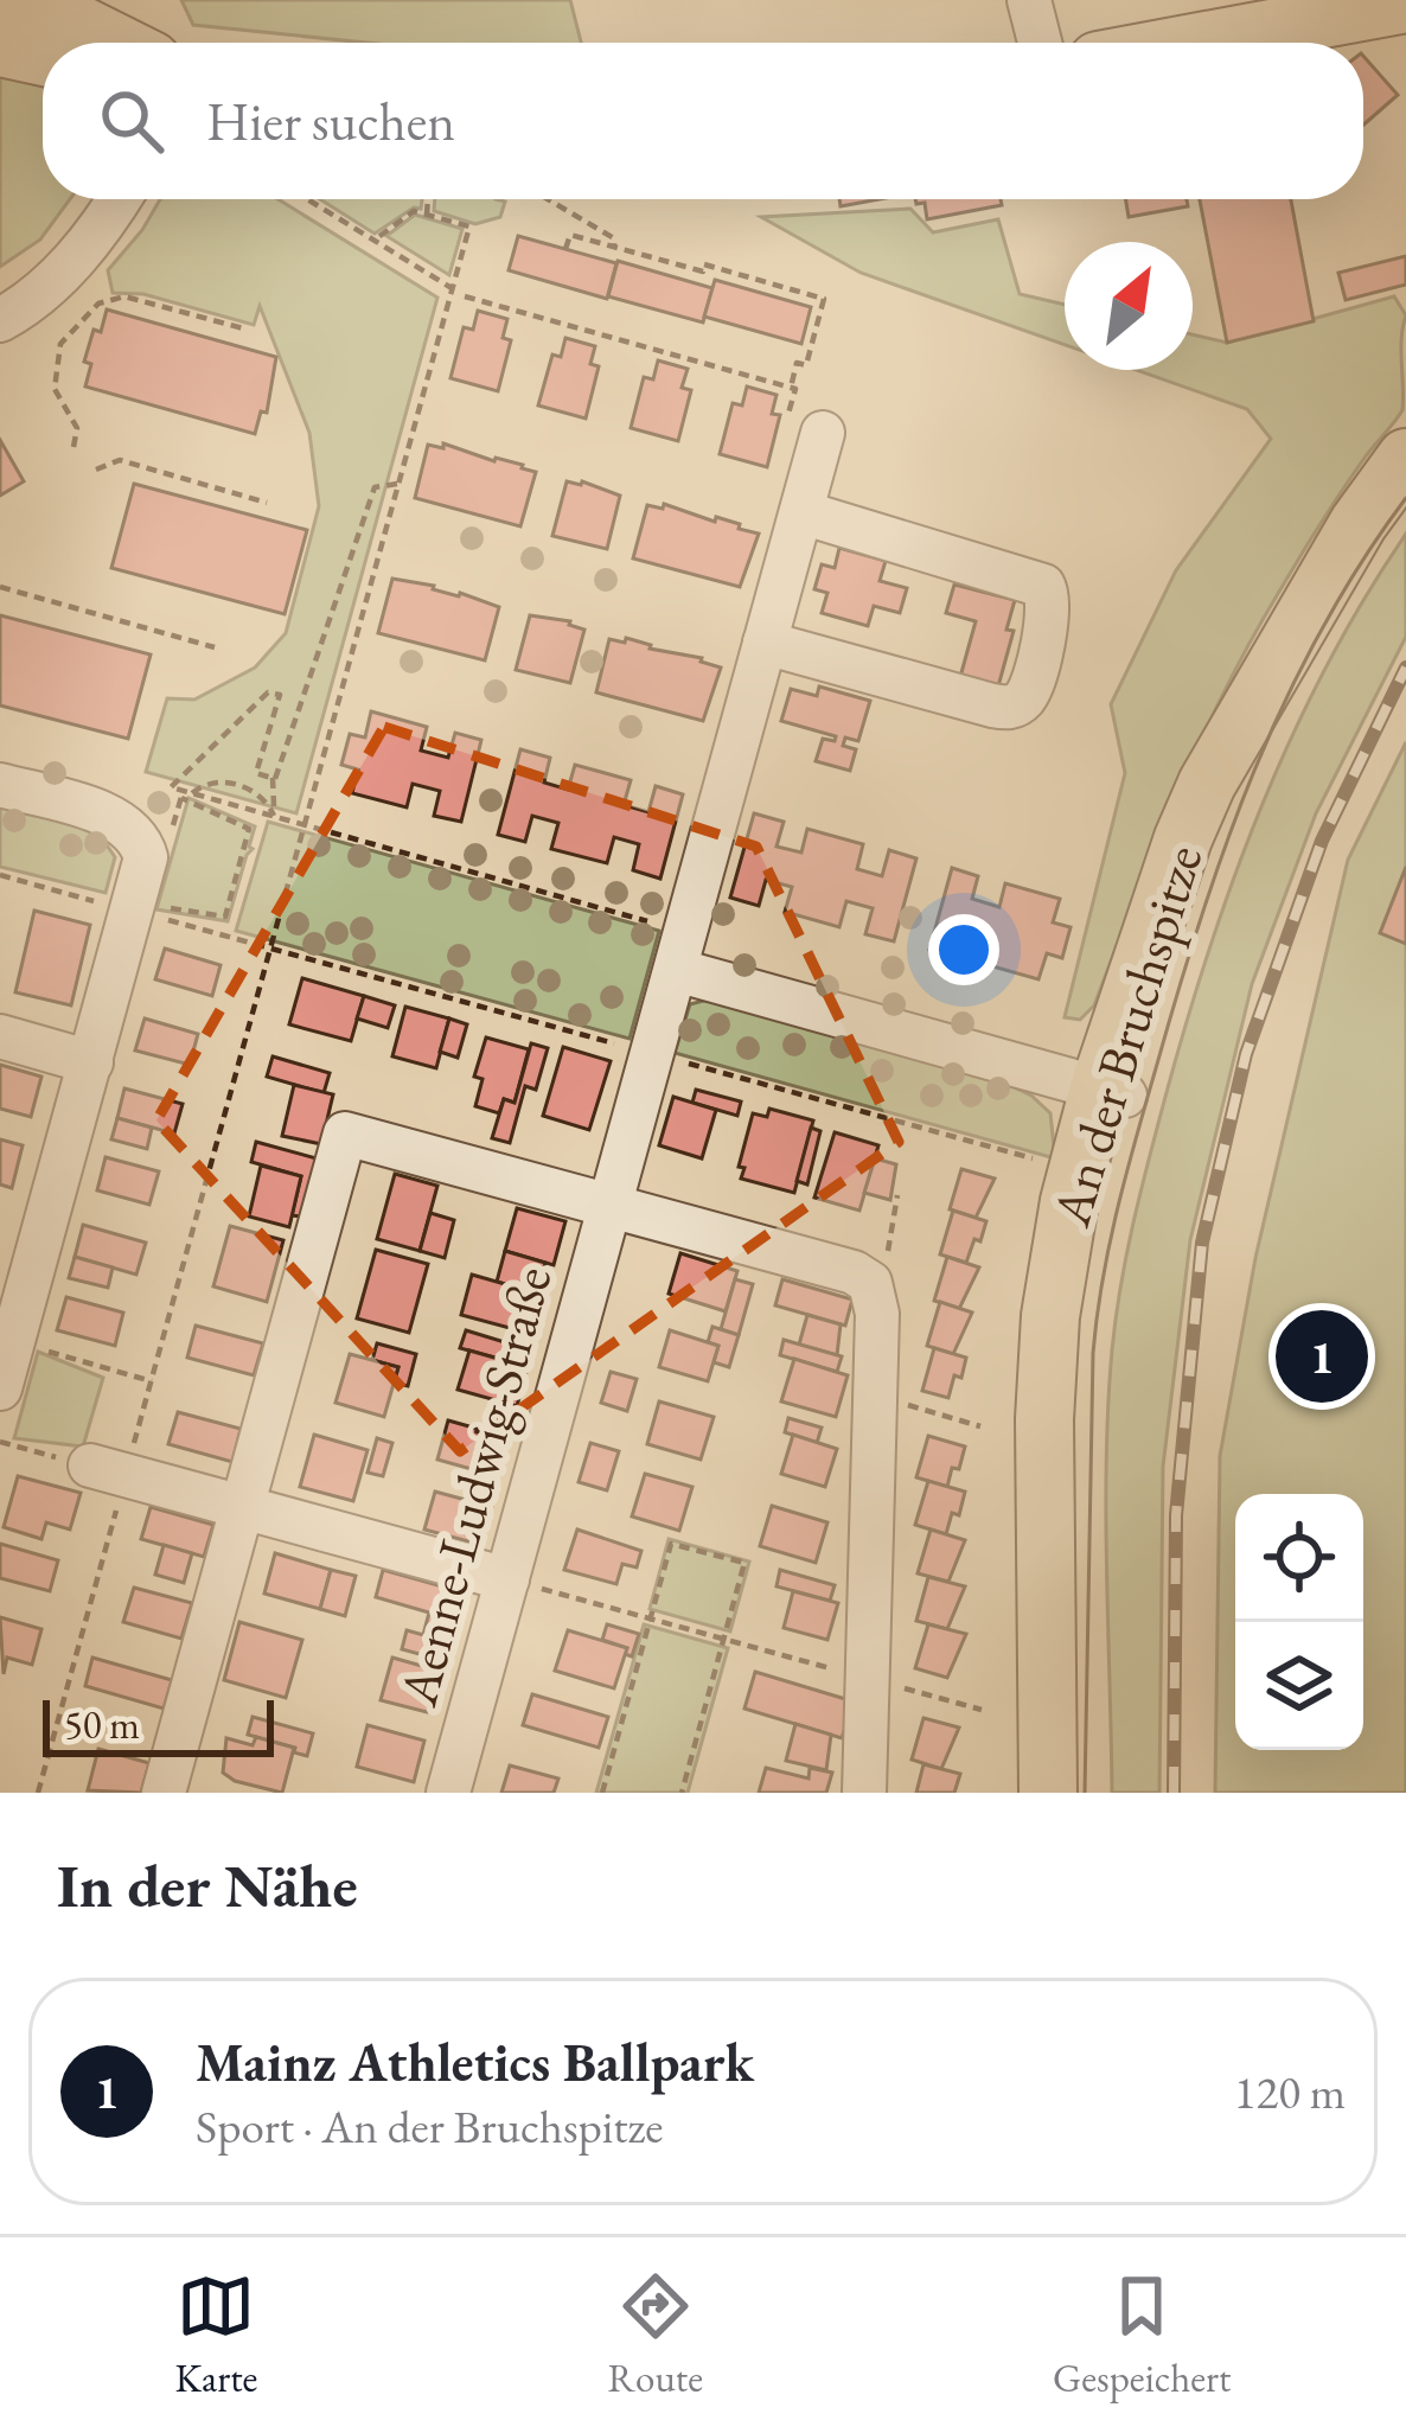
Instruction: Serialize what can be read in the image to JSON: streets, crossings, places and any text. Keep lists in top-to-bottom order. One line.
{"streets":{"main road":["An der Bruchspitze"],"street":["Aenne-Ludwig-Straße"]},"scale_bar":"50 m","north":"top right","page":{"search":"Hier suchen","pins":"1","scale":"50 m","heading":"In der Nähe","list":[{"mark":"1","name":"Mainz Athletics Ballpark","note":"Sport · An der Bruchspitze","value":"120 m"}],"nav":["Karte","Route","Gespeichert"]}}
